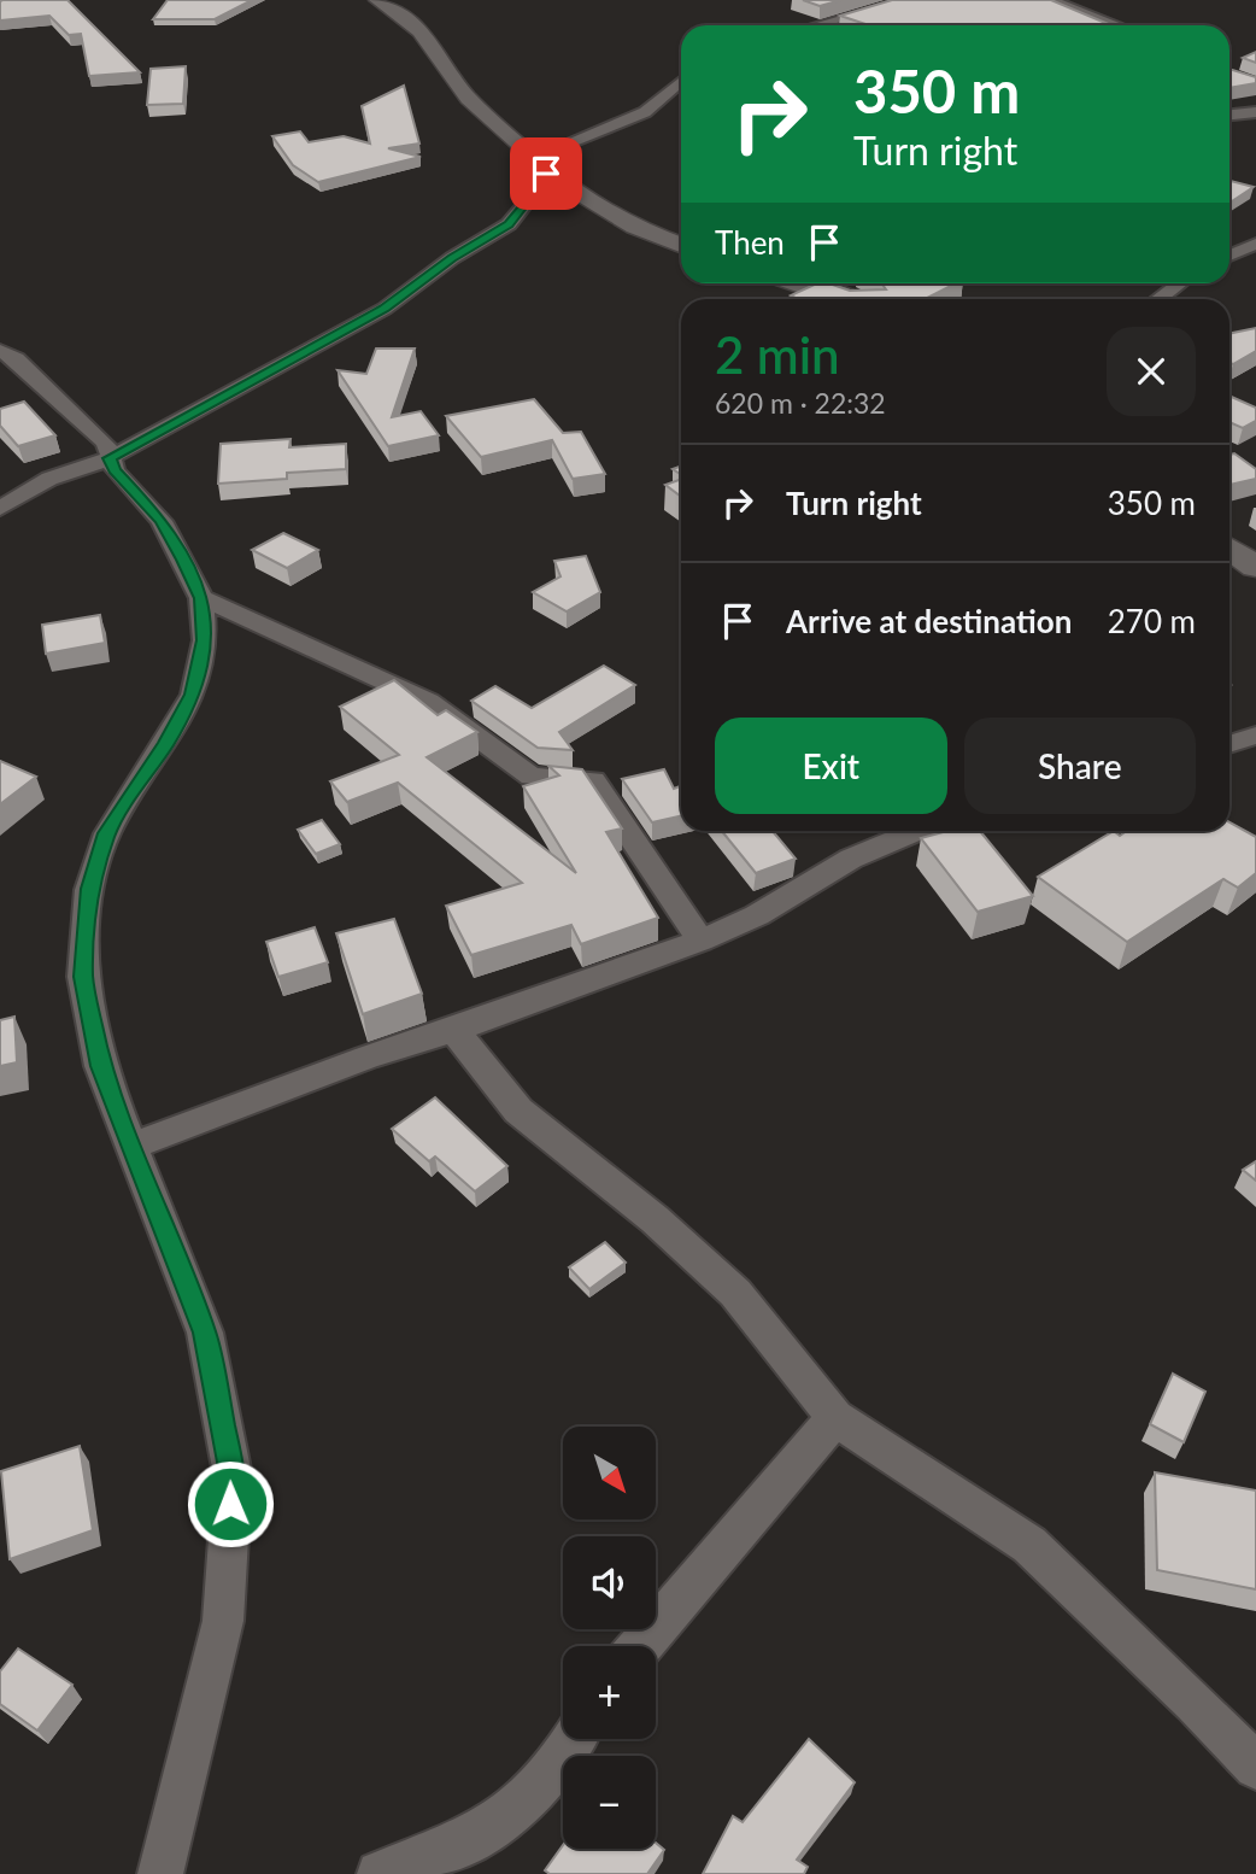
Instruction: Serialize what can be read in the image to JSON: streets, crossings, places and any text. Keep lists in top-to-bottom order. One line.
{"north":"bottom right","page":{"turn":["350 m","Turn right"],"then":"Then","heading":["2 min","620 m · 22:32"],"list":[{"name":"Turn right","value":"350 m"},{"name":"Arrive at destination","value":"270 m"}],"buttons":["Exit","Share"],"map_buttons":["+","−"]}}
